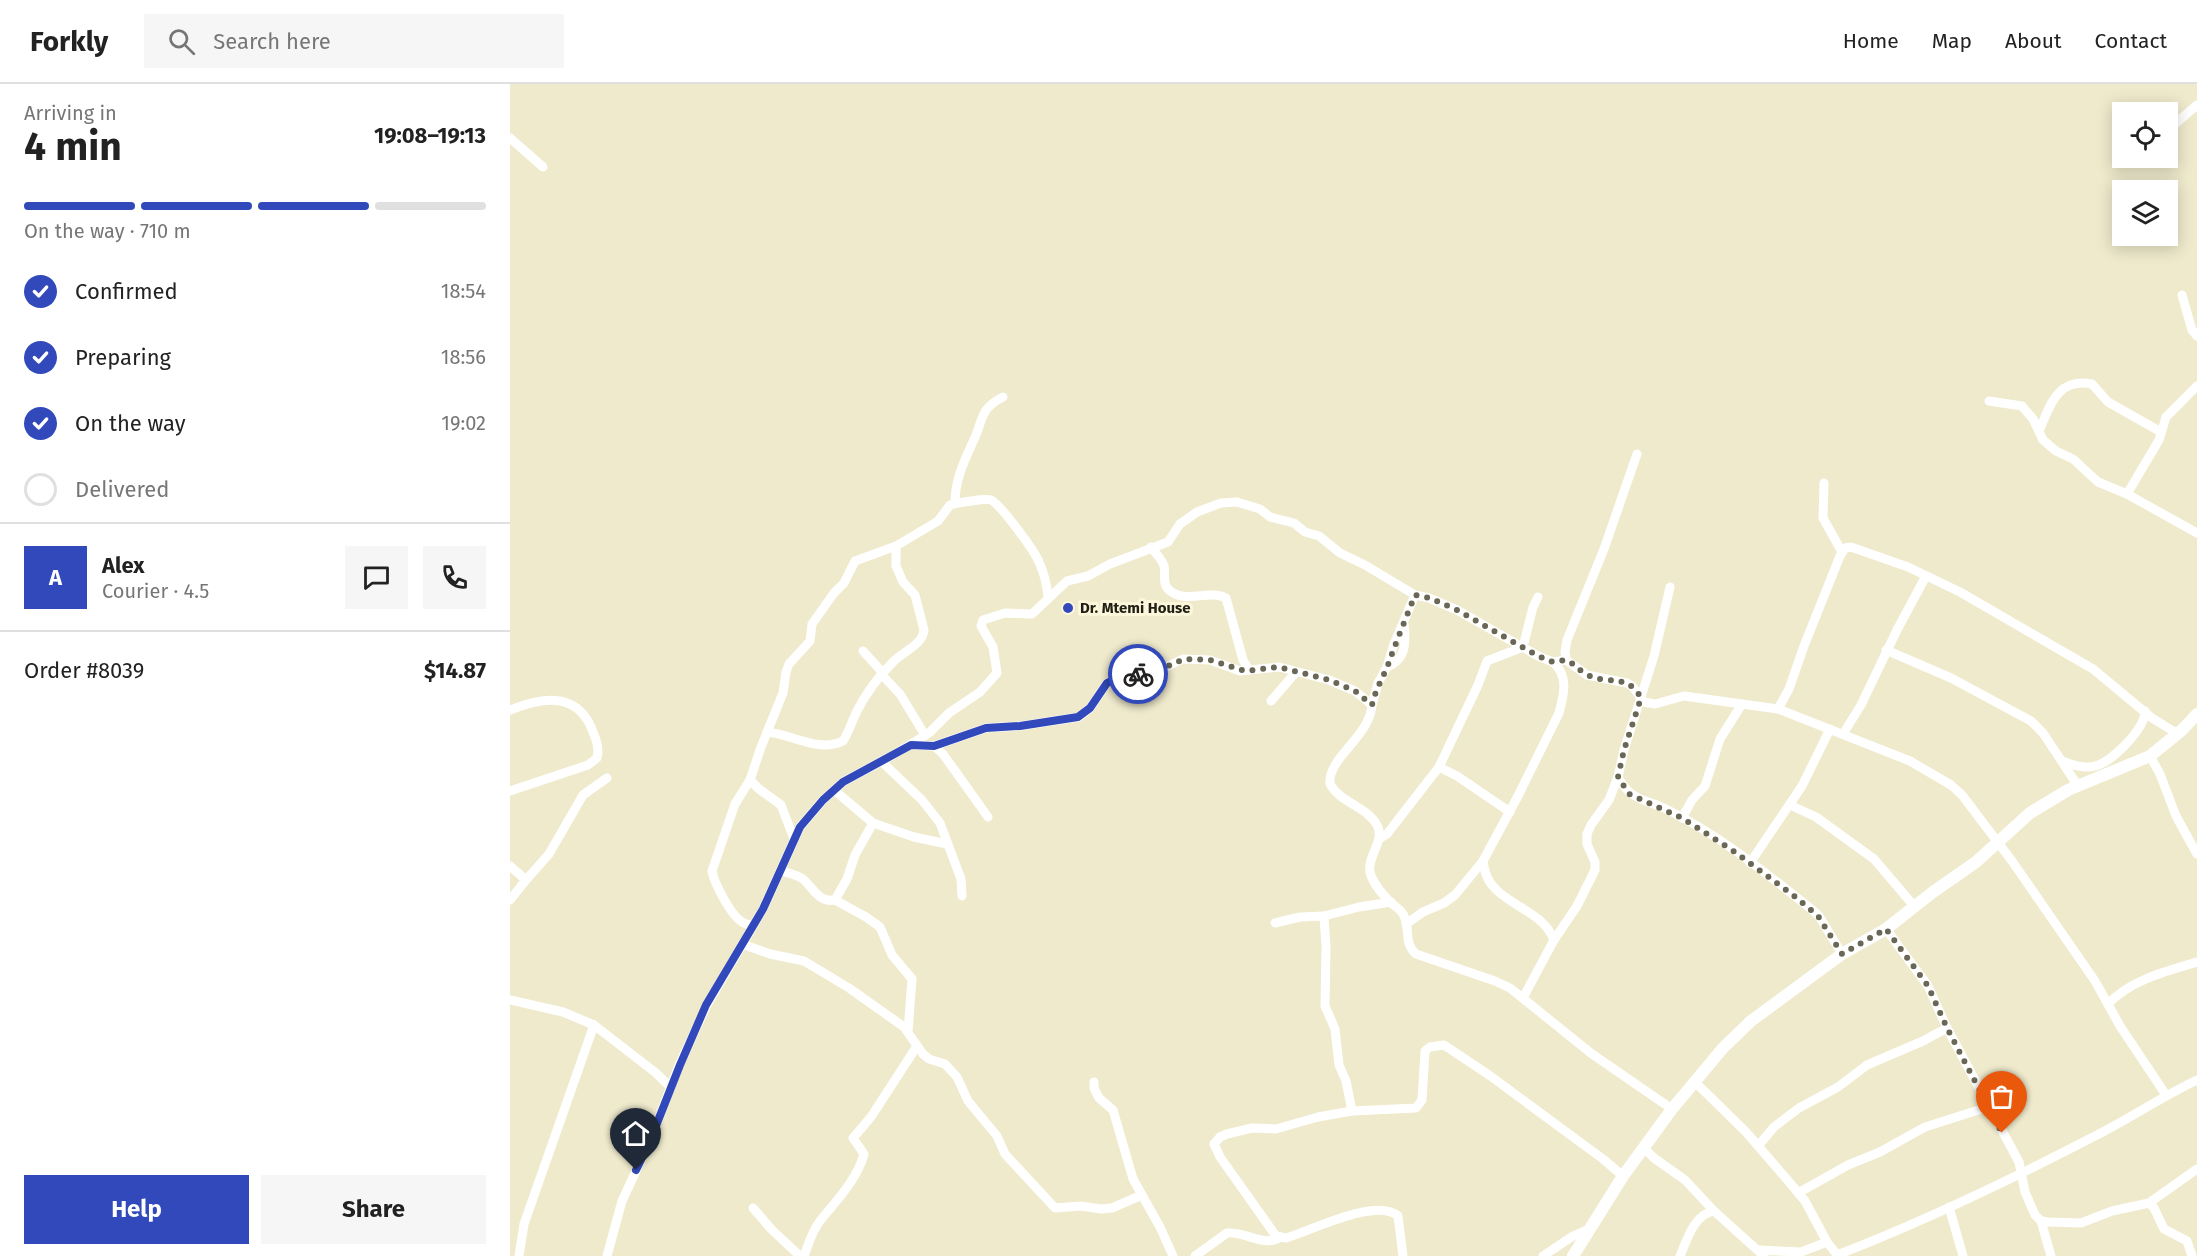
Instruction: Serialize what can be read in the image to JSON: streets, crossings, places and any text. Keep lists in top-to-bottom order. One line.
{"places":["Dr. Mtemi House"],"page":{"header":"Forkly","search":"Search here","nav":["Home","Map","About","Contact"],"heading":["4 min","Arriving in","19:08–19:13"],"panel":["Alex","Courier · 4.5","Order #8039","$14.87"],"bar":"On the way · 710 m","list":[["Confirmed","18:54"],["Preparing","18:56"],["On the way","19:02"],"Delivered"],"round":"A","buttons":["Help","Share"]}}
